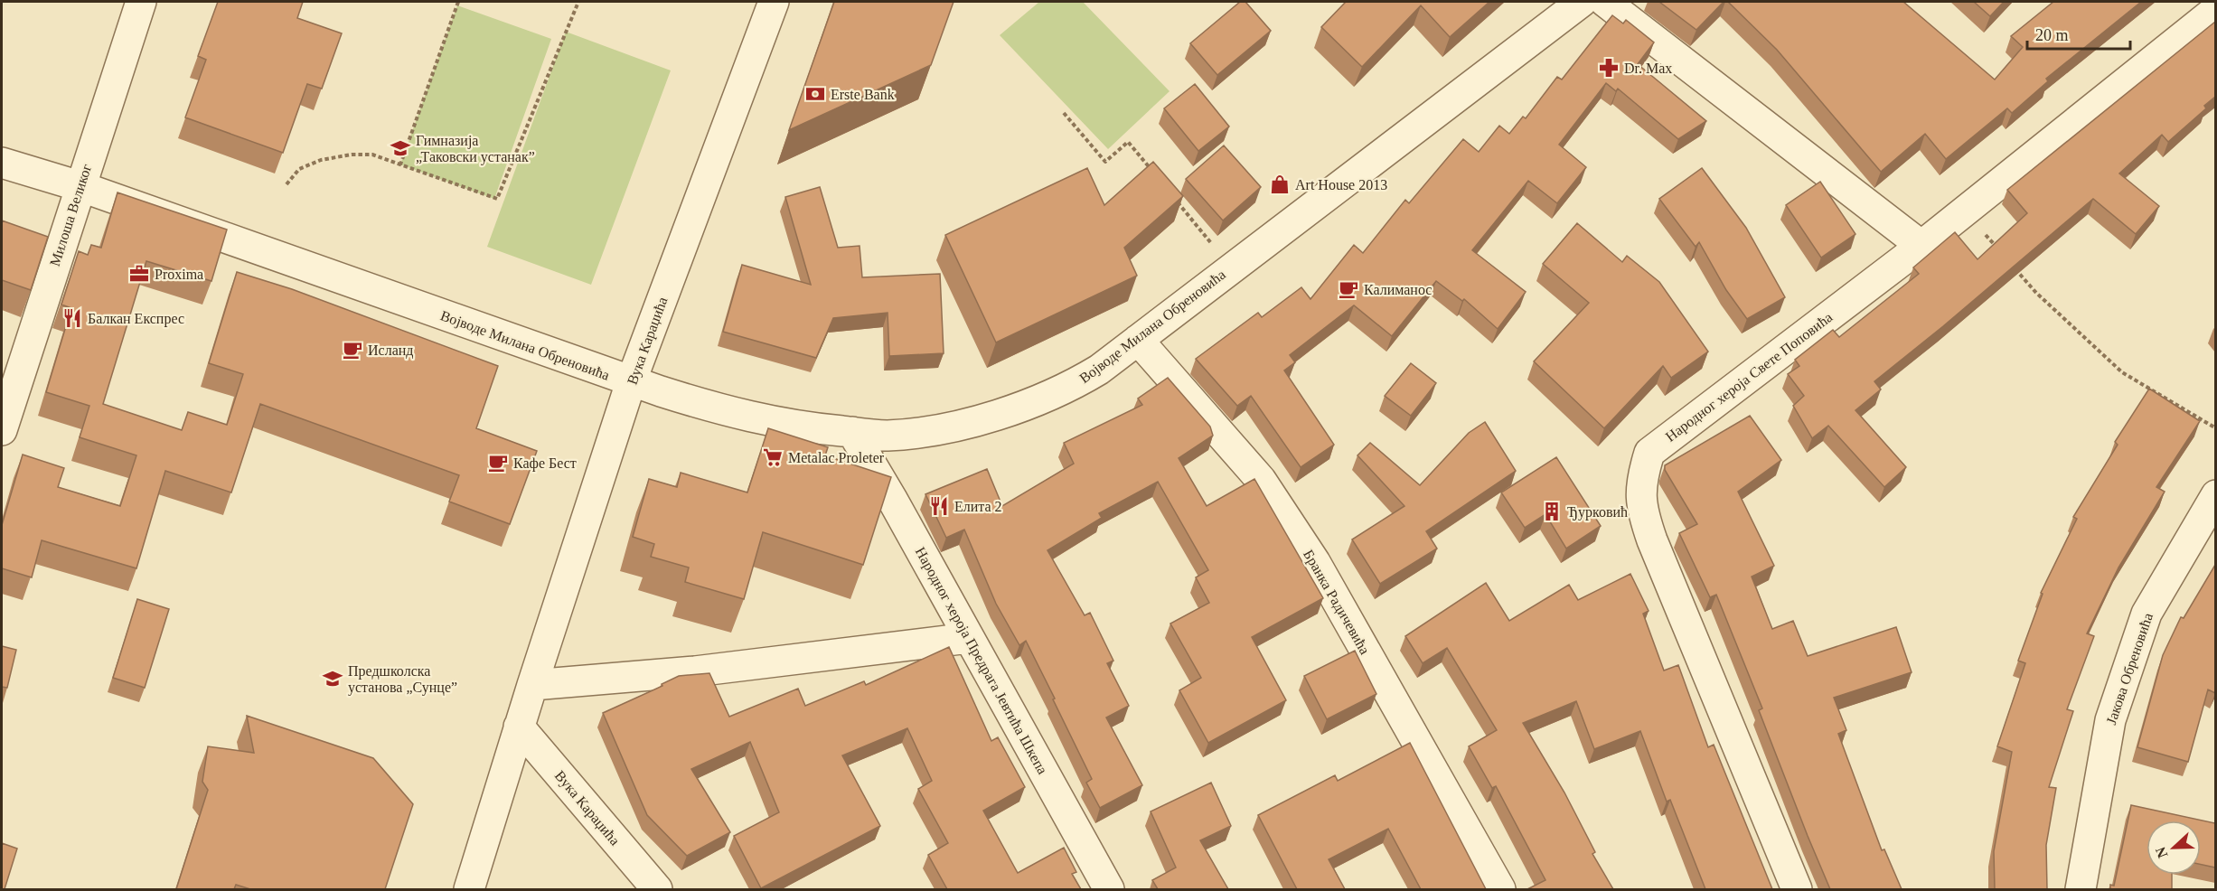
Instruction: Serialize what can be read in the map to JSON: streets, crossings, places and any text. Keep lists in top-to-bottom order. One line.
{"streets":{"street":["Милоша Великог","Војводе Милана Обреновића","Вука Караџића","Народног хероја Свете Поповића","Бранка Радичевића","Народног хероја Предрага Јевтића Шкепа","Јакова Обреновића"]},"crossings":[["Милоша Великог","Војводе Милана Обреновића"],["Војводе Милана Обреновића","Вука Караџића"],["Војводе Милана Обреновића","Бранка Радичевића"],["Војводе Милана Обреновића","Народног хероја Предрага Јевтића Шкепа"]],"places":{"pharmacy":["Dr. Max"],"bank":["Erste Bank"],"school or university":["Гимназија „Таковски устанак”","Предшколска установа „Сунце”"],"shop":["Art House 2013"],"office":["Proxima"],"cafe":["Калиманос","Исланд","Кафе Бест"],"restaurant":["Балкан Експрес","Елита 2"],"supermarket":["Metalac Proleter"],"building":["Ђурковић"]},"scale_bar":"20 m","north":"left"}
